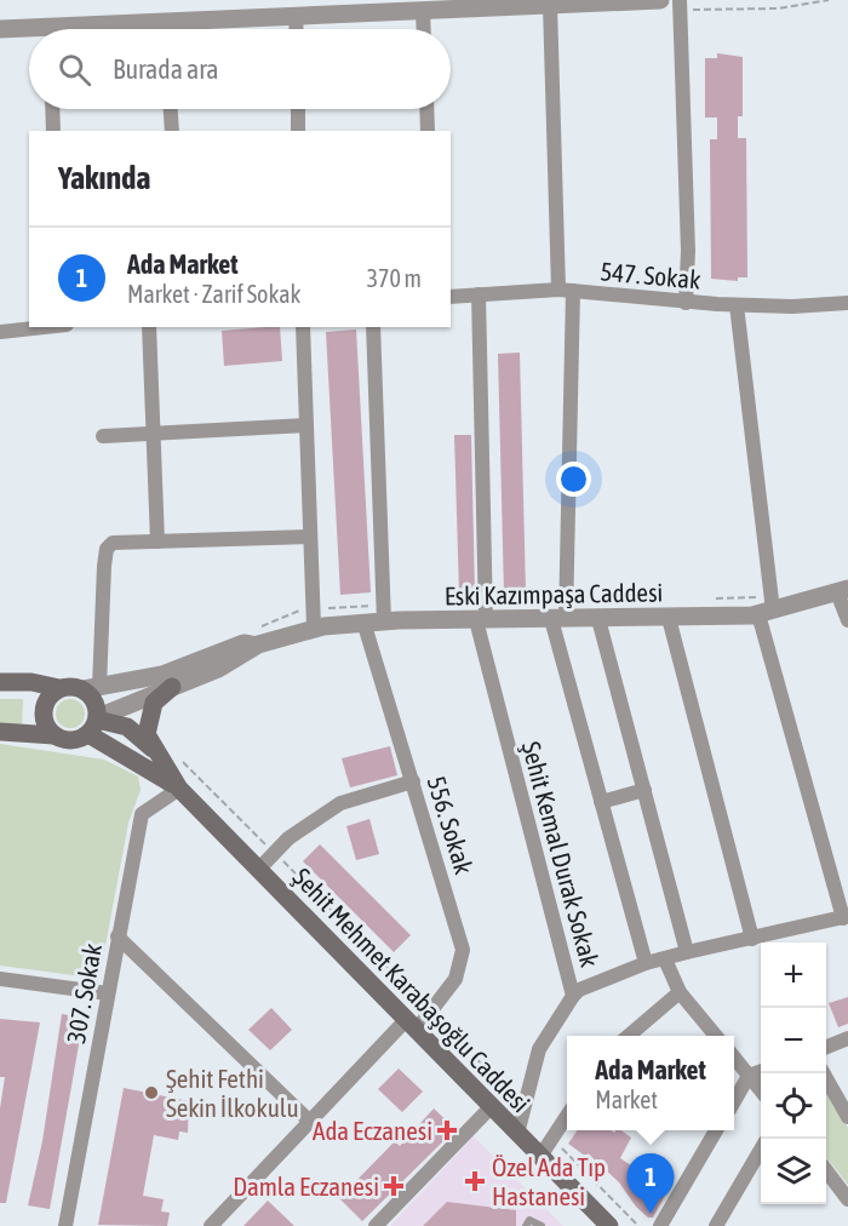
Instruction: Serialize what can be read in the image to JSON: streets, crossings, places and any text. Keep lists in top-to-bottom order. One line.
{"streets":{"main road":["Şehit Mehmet Karabaşoğlu Caddesi"],"street":["547. Sokak","Eski Kazımpaşa Caddesi","556. Sokak","Şehit Kemal Durak Sokak","307. Sokak"]},"crossings":[["547. Sokak","Şehit Kemal Durak Sokak"],["Eski Kazımpaşa Caddesi","556. Sokak"],["Eski Kazımpaşa Caddesi","Şehit Kemal Durak Sokak"],["Eski Kazımpaşa Caddesi","Şehit Mehmet Karabaşoğlu Caddesi"],["556. Sokak","Şehit Mehmet Karabaşoğlu Caddesi"],["Şehit Kemal Durak Sokak","Şehit Mehmet Karabaşoğlu Caddesi"],["Şehit Mehmet Karabaşoğlu Caddesi","307. Sokak"]],"places":{"other":["Şehit Fethi Sekin İlkokulu"],"health":["Ada Eczanesi","Özel Ada Tıp Hastanesi","Damla Eczanesi"]},"page":{"search":"Burada ara","heading":"Yakında","list":[{"mark":"1","name":"Ada Market","note":"Market · Zarif Sokak","value":"370 m"}],"map_buttons":["+","−"],"popup":["Ada Market","Market"],"pins":"1"}}
